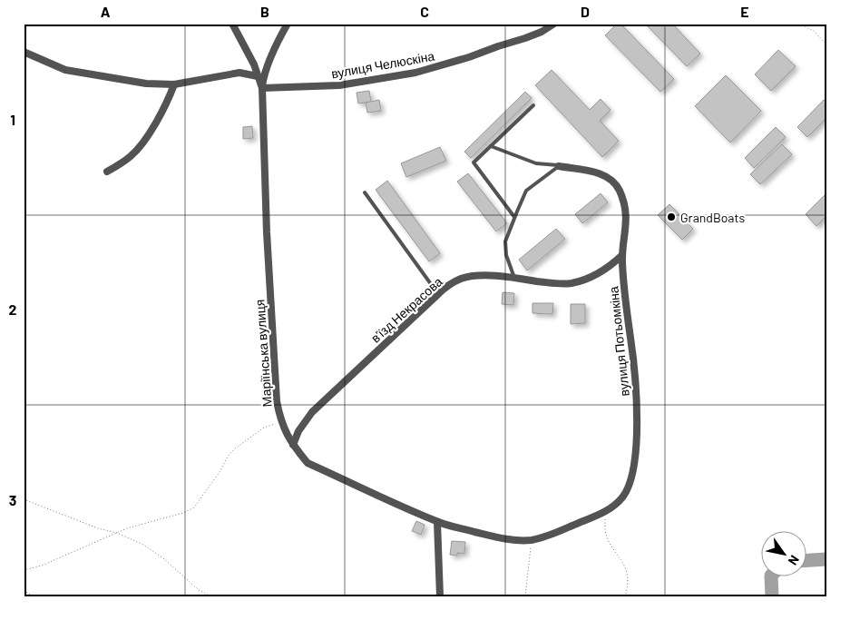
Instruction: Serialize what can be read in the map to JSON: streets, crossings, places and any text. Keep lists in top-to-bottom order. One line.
{"streets":{"street":["вулиця Челюскіна","в'їзд Некрасова","вулиця Потьомкіна","Маріїнська вулиця"]},"crossings":[["вулиця Челюскіна","Маріїнська вулиця"],["в'їзд Некрасова","вулиця Потьомкіна"],["в'їзд Некрасова","Маріїнська вулиця"],["вулиця Потьомкіна","Маріїнська вулиця"]],"places":["GrandBoats"],"north":"bottom right","grid":{"columns":["A","B","C","D","E"],"rows":["1","2","3"]}}
